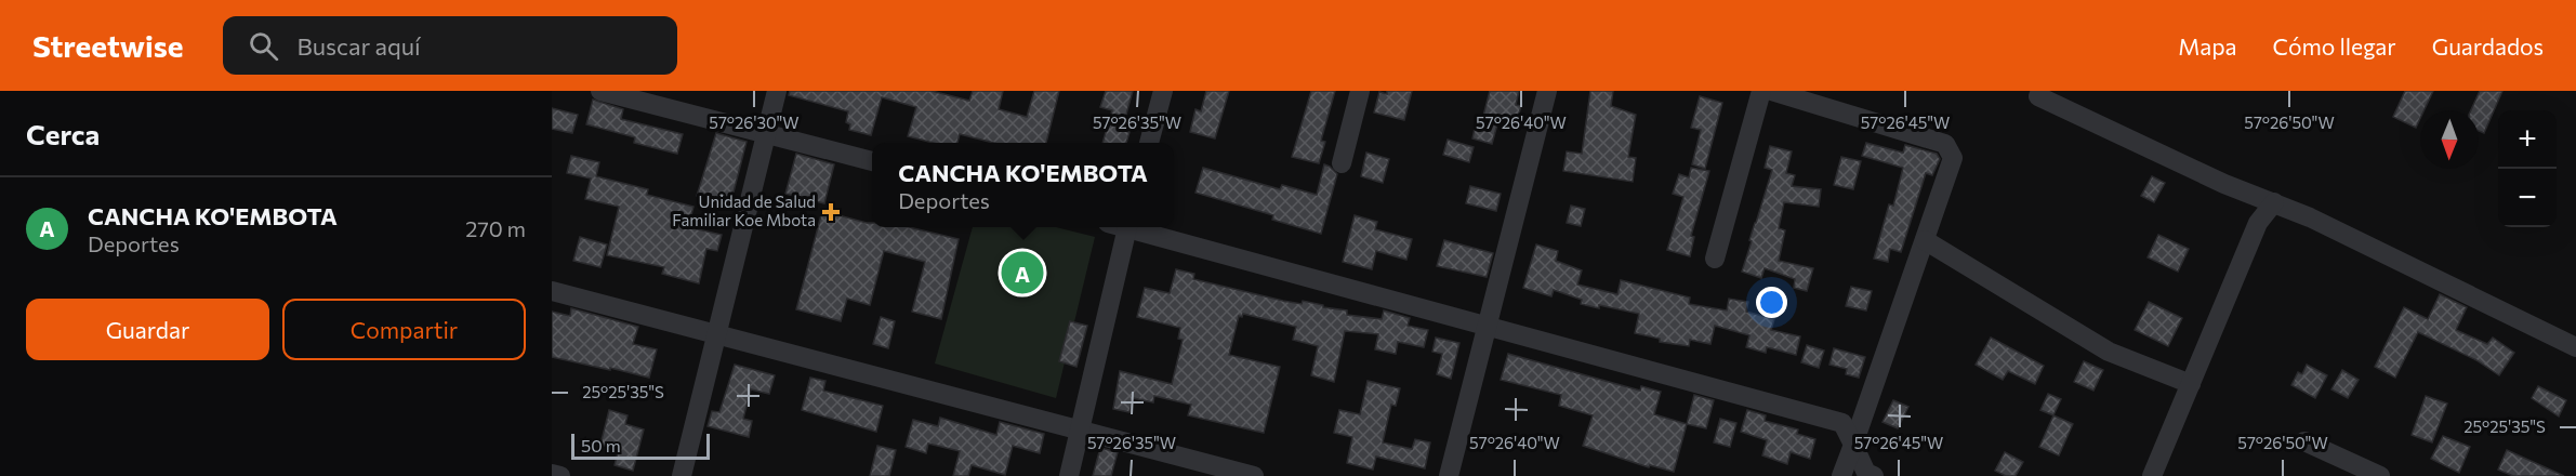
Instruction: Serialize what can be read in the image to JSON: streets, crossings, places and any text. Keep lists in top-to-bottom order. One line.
{"places":{"health":["Unidad de Salud Familiar Koe Mbota"]},"scale_bar":"50 m","north":"bottom","page":{"header":"Streetwise","search":"Buscar aquí","nav":["Mapa","Cómo llegar","Guardados"],"heading":"Cerca","map_buttons":["+","−"],"popup":["CANCHA KO'EMBOTA","Deportes"],"list":[{"mark":"A","name":"CANCHA KO'EMBOTA","note":"Deportes","value":"270 m"}],"pins":"A","buttons":["Guardar","Compartir"],"scale":"50 m"},"coordinates":["57°26'30\"W","57°26'35\"W","57°26'40\"W","57°26'45\"W","57°26'50\"W","25°25'35\"S"]}
